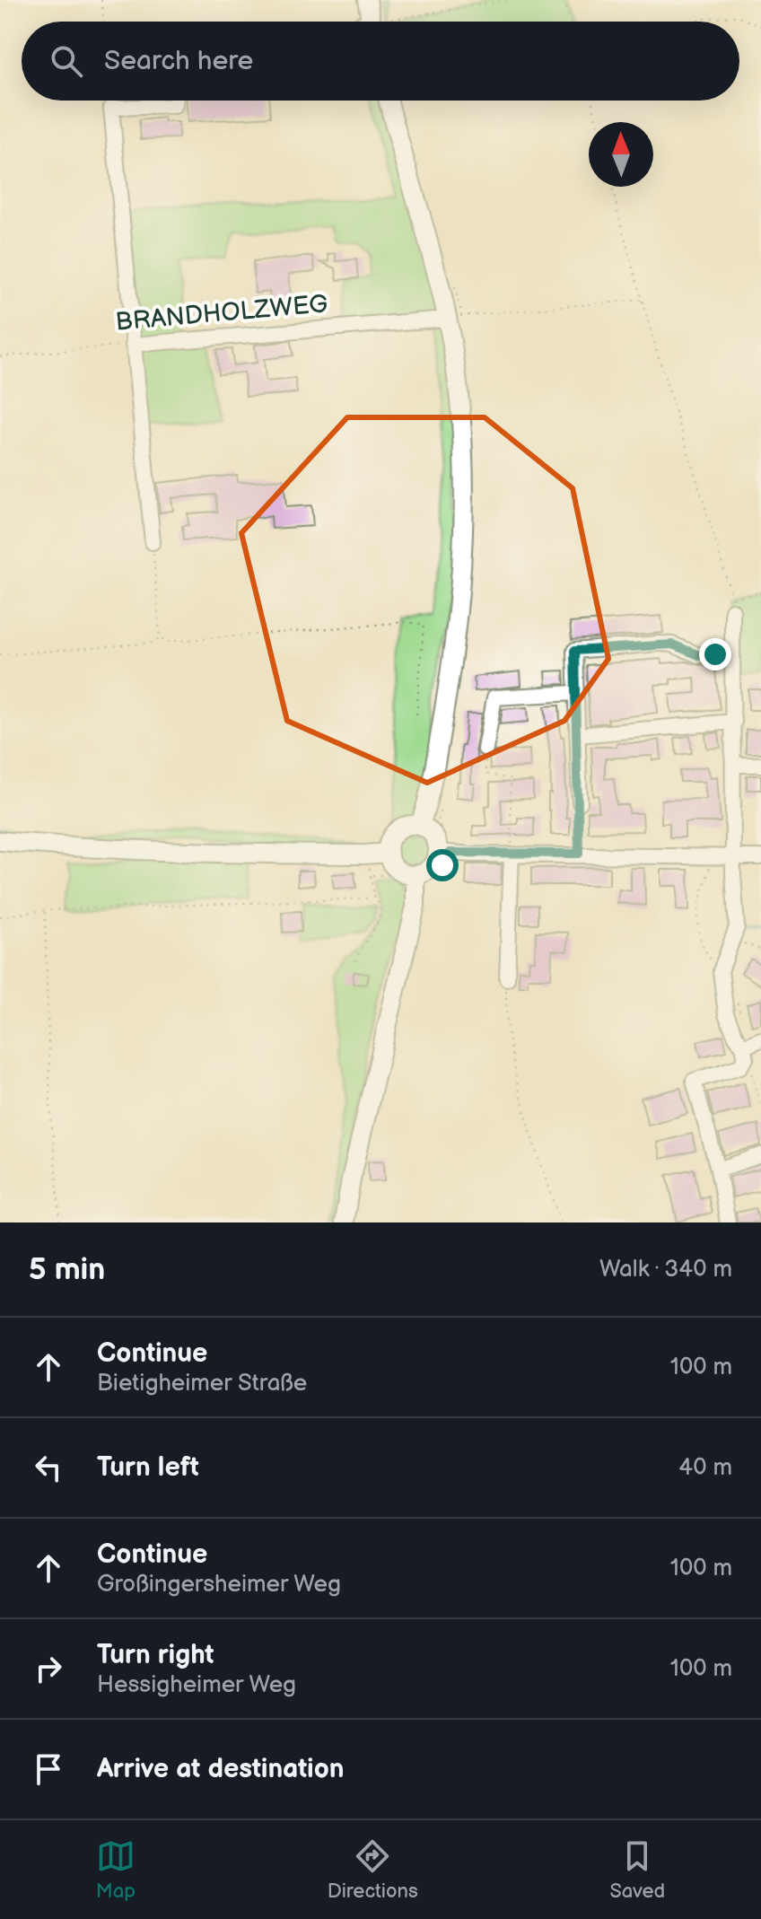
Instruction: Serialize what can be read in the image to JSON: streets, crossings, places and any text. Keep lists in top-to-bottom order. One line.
{"streets":{"street":["BRANDHOLZWEG"]},"north":"top","page":{"search":"Search here","heading":["5 min","Walk · 340 m"],"list":[["Continue","Bietigheimer Straße","100 m"],["Turn left","40 m"],["Continue","Großingersheimer Weg","100 m"],["Turn right","Hessigheimer Weg","100 m"],"Arrive at destination"],"nav":["Map","Directions","Saved"]}}
